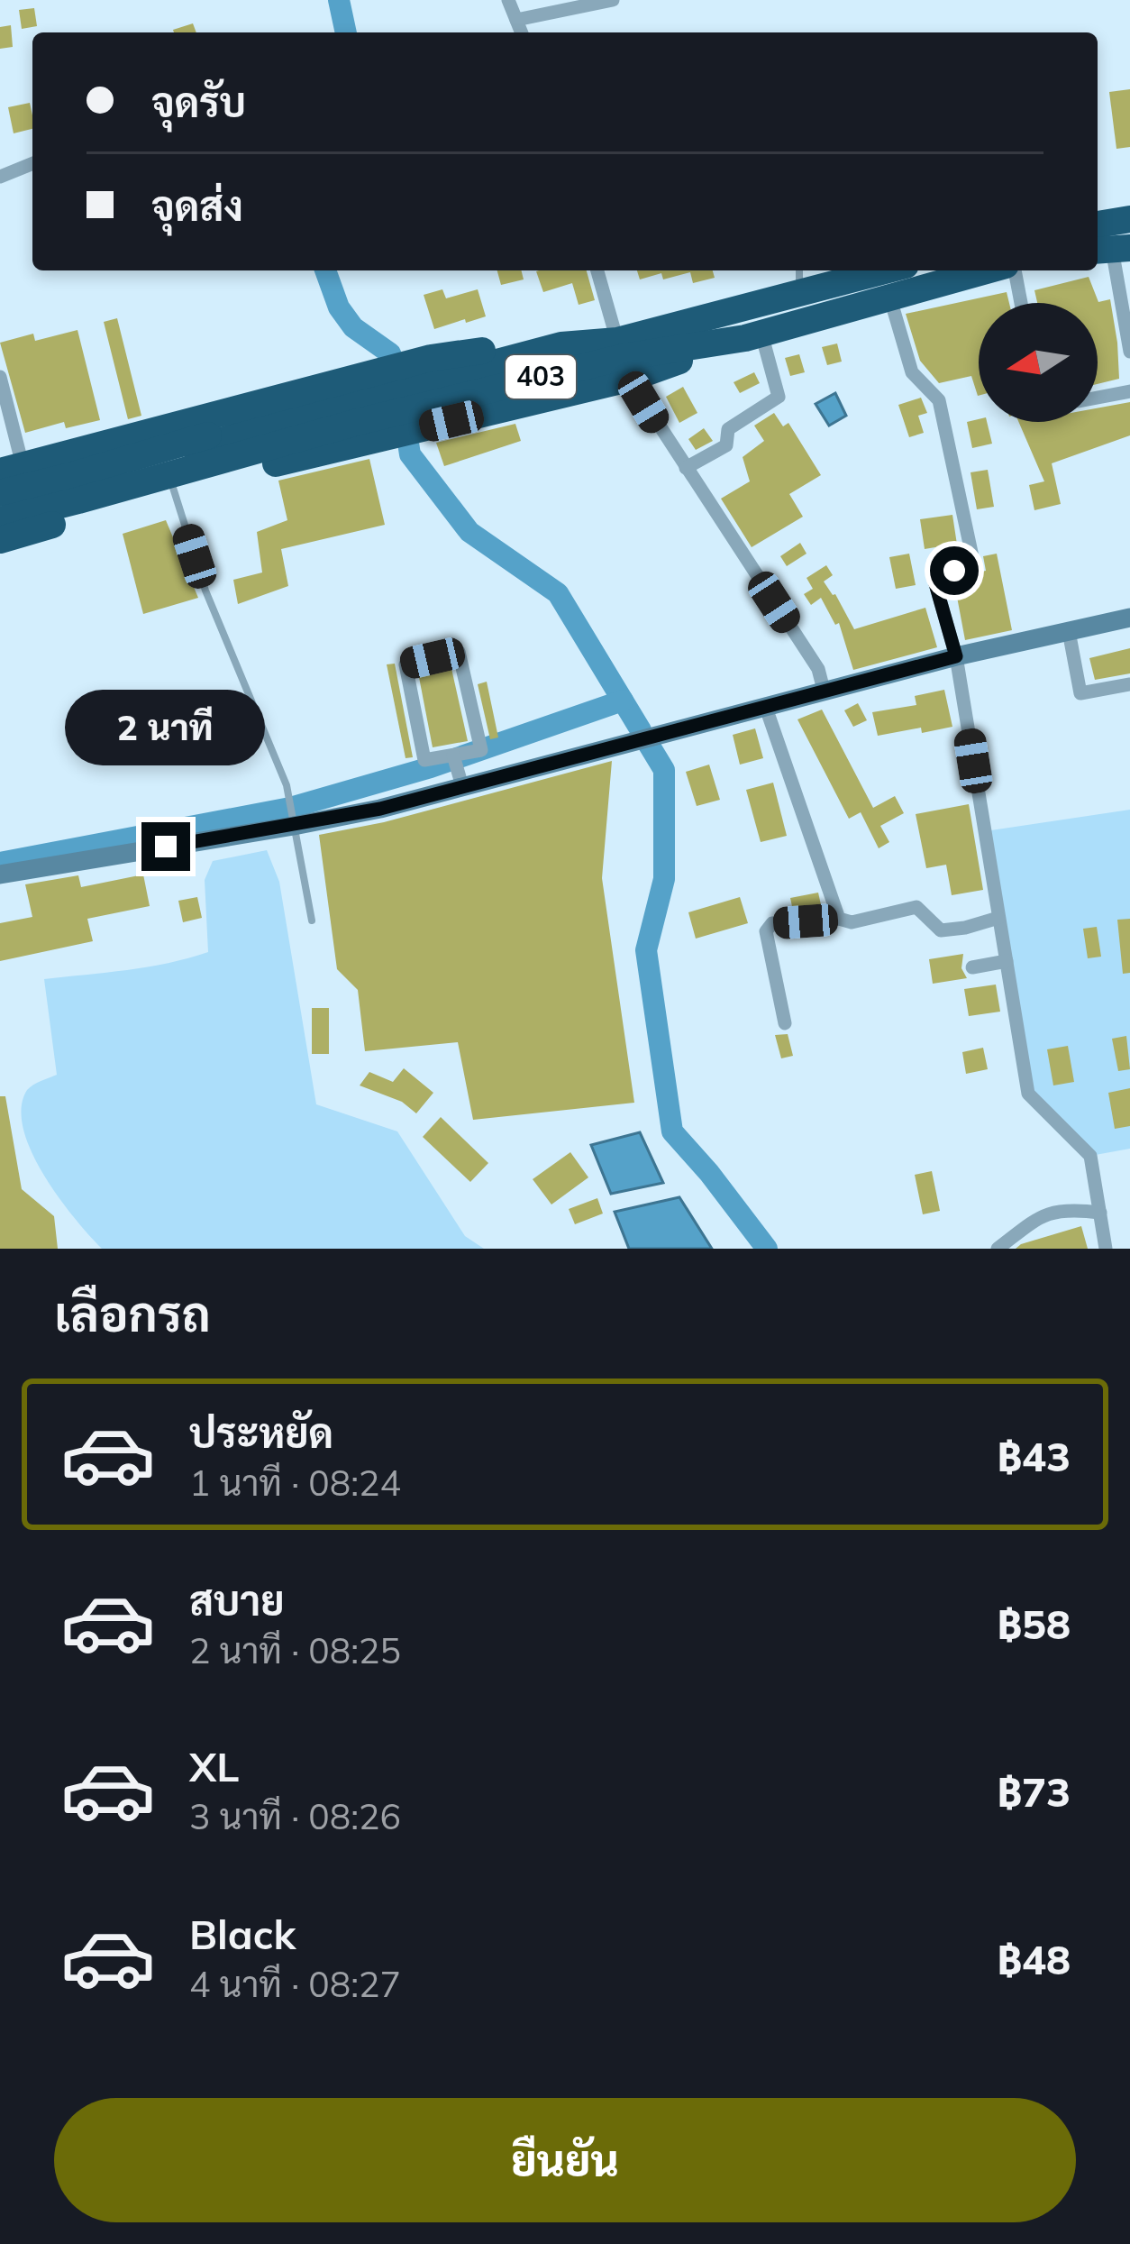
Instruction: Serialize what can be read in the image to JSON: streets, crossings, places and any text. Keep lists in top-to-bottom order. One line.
{"streets":{"highway":["403"]},"north":"left","page":{"banner":["จุดรับ","จุดส่ง"],"bubble":"2 นาที","heading":"เลือกรถ","list":[{"name":"ประหยัด","note":"1 นาที · 08:24","value":"฿43"},{"name":"สบาย","note":"2 นาที · 08:25","value":"฿58"},{"name":"XL","note":"3 นาที · 08:26","value":"฿73"},{"name":"Black","note":"4 นาที · 08:27","value":"฿48"}],"buttons":"ยืนยัน"}}
